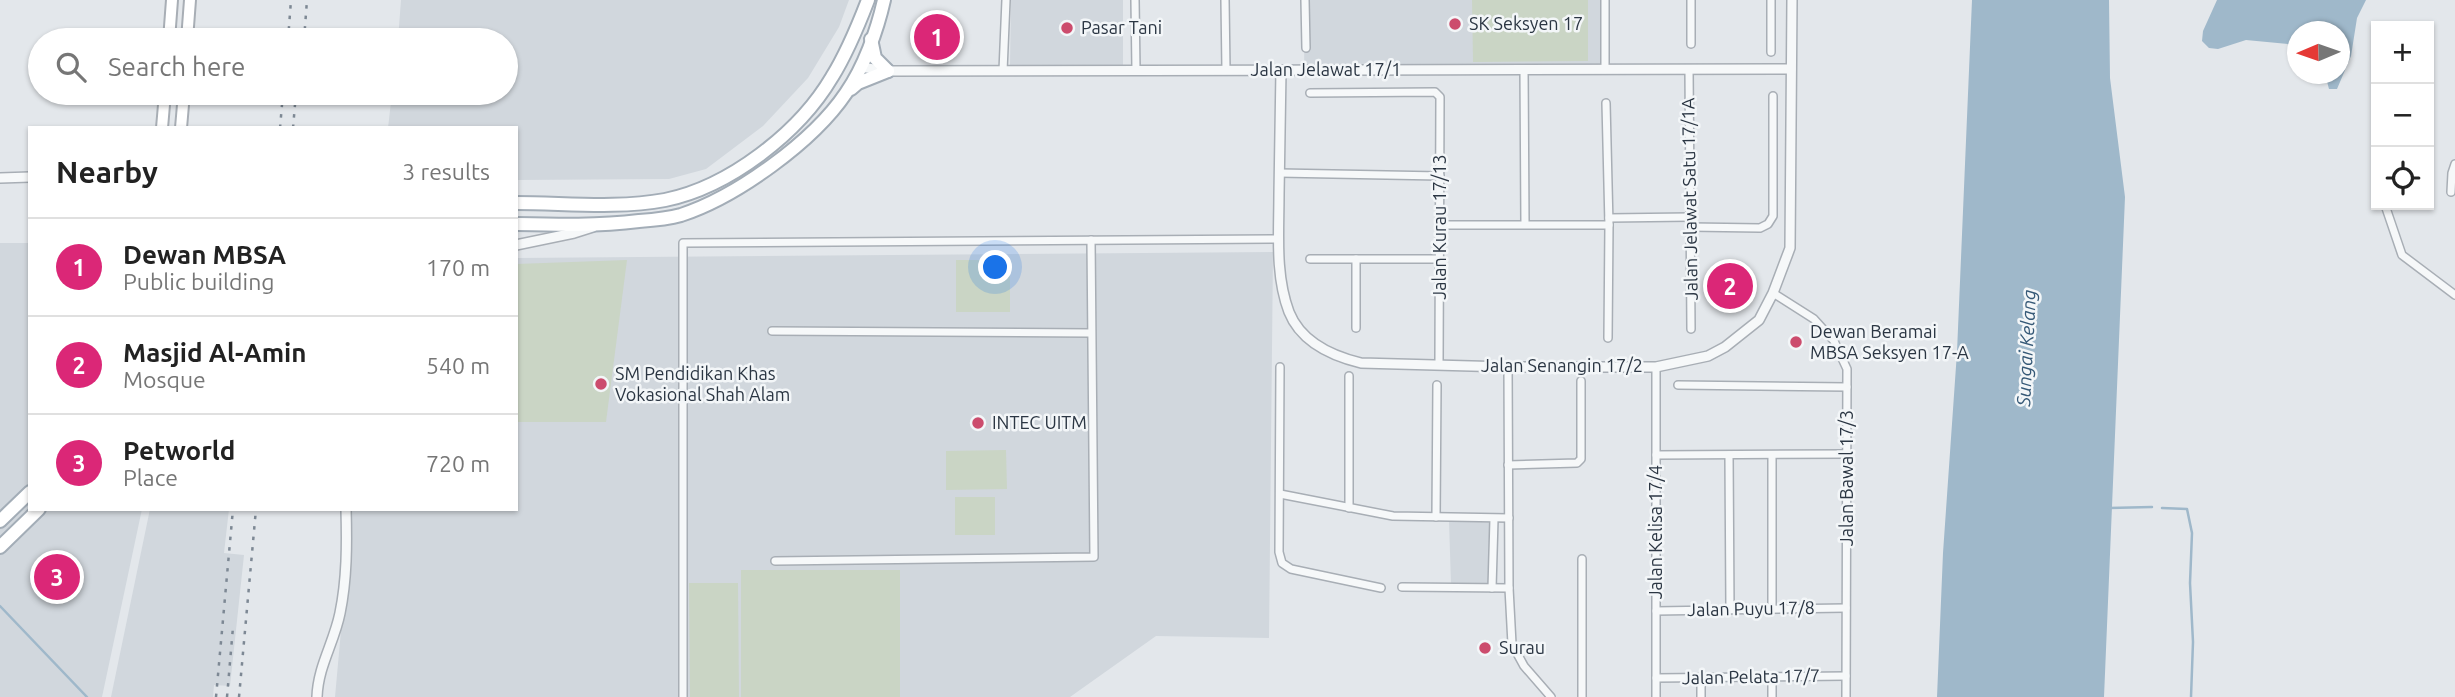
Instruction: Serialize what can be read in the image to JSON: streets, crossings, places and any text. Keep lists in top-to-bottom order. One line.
{"streets":{"street":["Jalan Jelawat 17/1","Jalan Jelawat Satu 17/1A","Jalan Kurau 17/13","Jalan Senangin 17/2","Jalan Bawal 17/3","Jalan Kelisa 17/4","Jalan Puyu 17/8","Jalan Pelata 17/7"]},"crossings":[["Jalan Jelawat 17/1","Jalan Jelawat Satu 17/1A"],["Jalan Jelawat 17/1","Jalan Senangin 17/2"],["Jalan Kurau 17/13","Jalan Senangin 17/2"],["Jalan Senangin 17/2","Jalan Bawal 17/3"],["Jalan Senangin 17/2","Jalan Kelisa 17/4"],["Jalan Bawal 17/3","Jalan Puyu 17/8"],["Jalan Bawal 17/3","Jalan Pelata 17/7"],["Jalan Kelisa 17/4","Jalan Puyu 17/8"],["Jalan Kelisa 17/4","Jalan Pelata 17/7"]],"water":["Sungai Kelang"],"places":["SK Seksyen 17","Pasar Tani","Dewan Beramai MBSA Seksyen 17-A","SM Pendidikan Khas Vokasional Shah Alam","INTEC UITM","Surau"],"north":"left","page":{"pins":["1","2","3"],"map_buttons":["+","−"],"search":"Search here","heading":["Nearby","3 results"],"list":[{"mark":"1","name":"Dewan MBSA","note":"Public building","value":"170 m"},{"mark":"2","name":"Masjid Al-Amin","note":"Mosque","value":"540 m"},{"mark":"3","name":"Petworld","note":"Place","value":"720 m"}]}}
